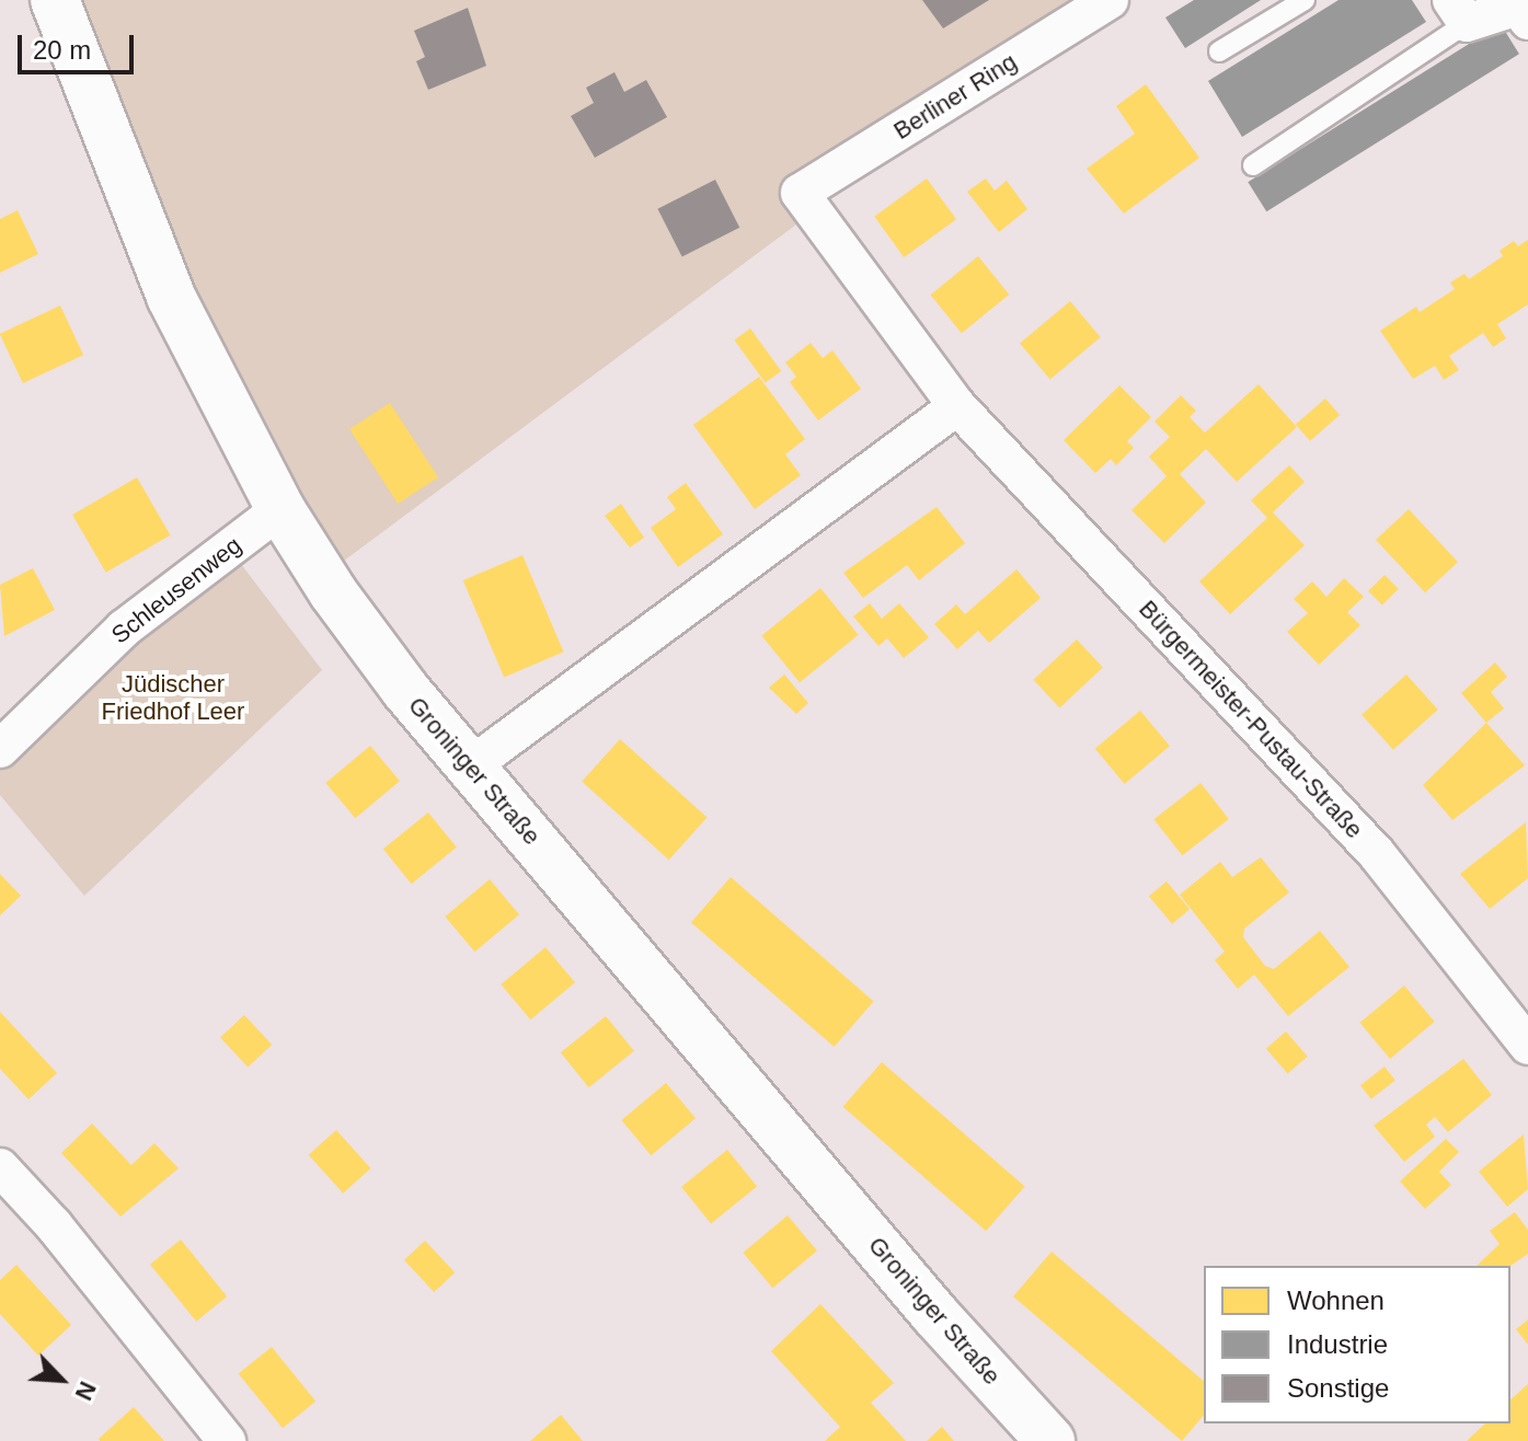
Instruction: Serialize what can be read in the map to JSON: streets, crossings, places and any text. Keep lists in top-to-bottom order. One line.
{"streets":{"street":["Berliner Ring","Schleusenweg","Bürgermeister-Pustau-Straße","Groninger Straße"]},"crossings":[["Berliner Ring","Bürgermeister-Pustau-Straße"],["Schleusenweg","Groninger Straße"]],"parks":["Jüdischer Friedhof Leer"],"legend":["Wohnen","Industrie","Sonstige"],"scale_bar":"20 m","north":"bottom right"}
